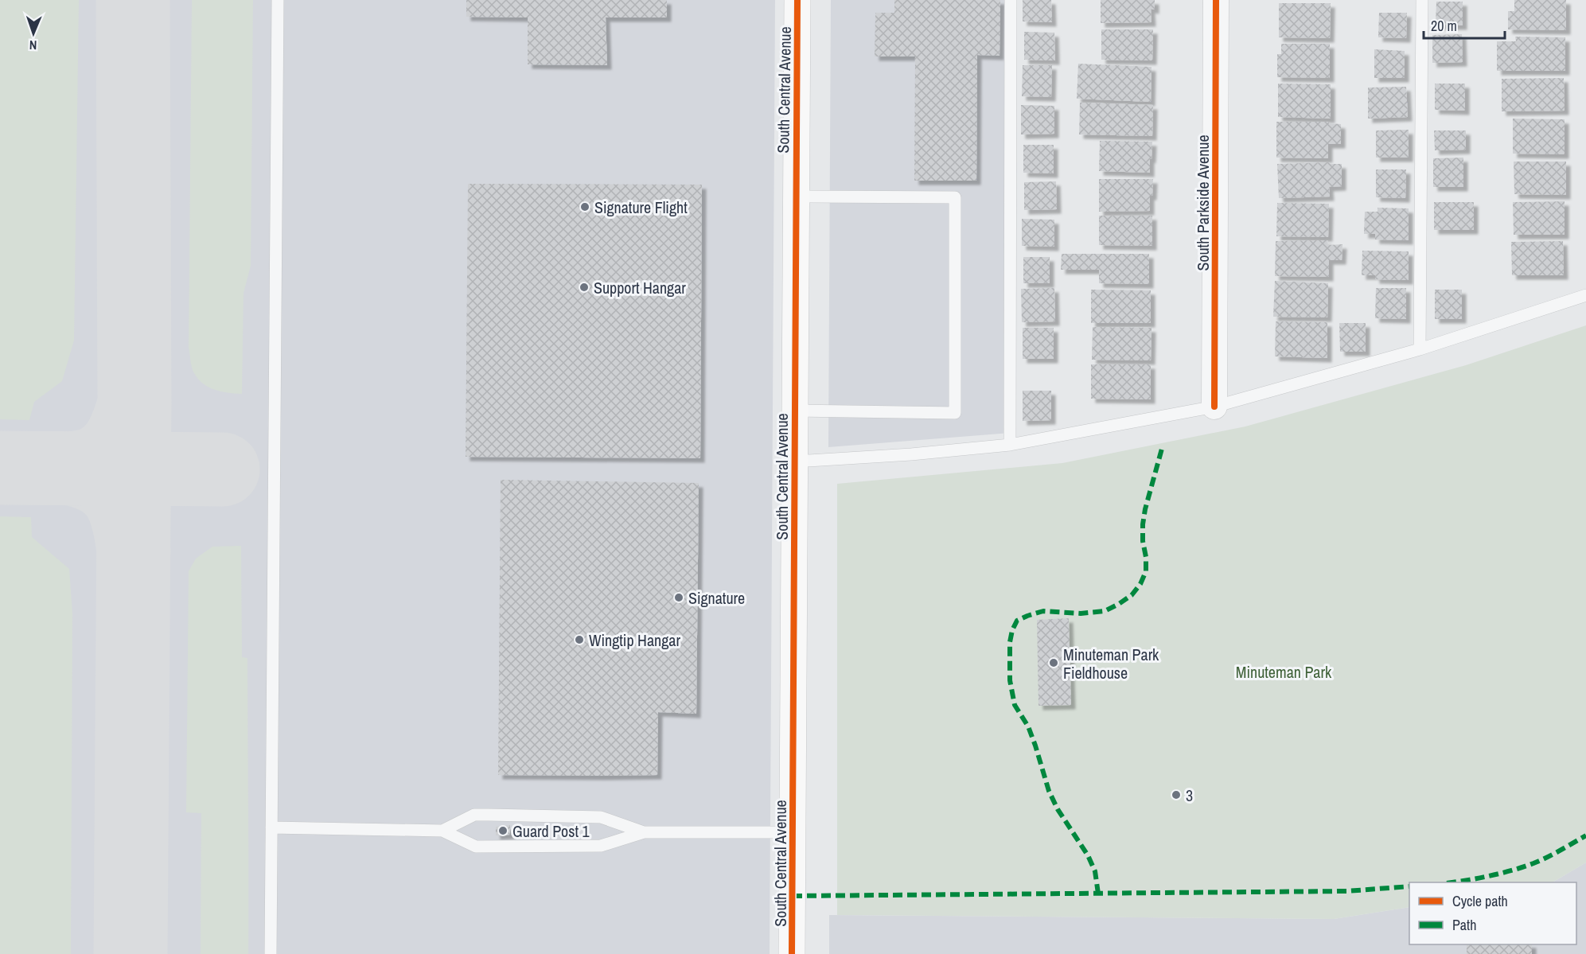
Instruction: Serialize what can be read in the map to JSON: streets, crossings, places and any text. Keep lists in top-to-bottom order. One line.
{"streets":{"main road":["South Central Avenue"],"street":["South Parkside Avenue"]},"parks":["Minuteman Park"],"places":["Signature Flight","Support Hangar","Signature","Wingtip Hangar","Minuteman Park Fieldhouse","3","Guard Post 1"],"legend":["Cycle path","Path"],"scale_bar":"20 m","north":"bottom"}
